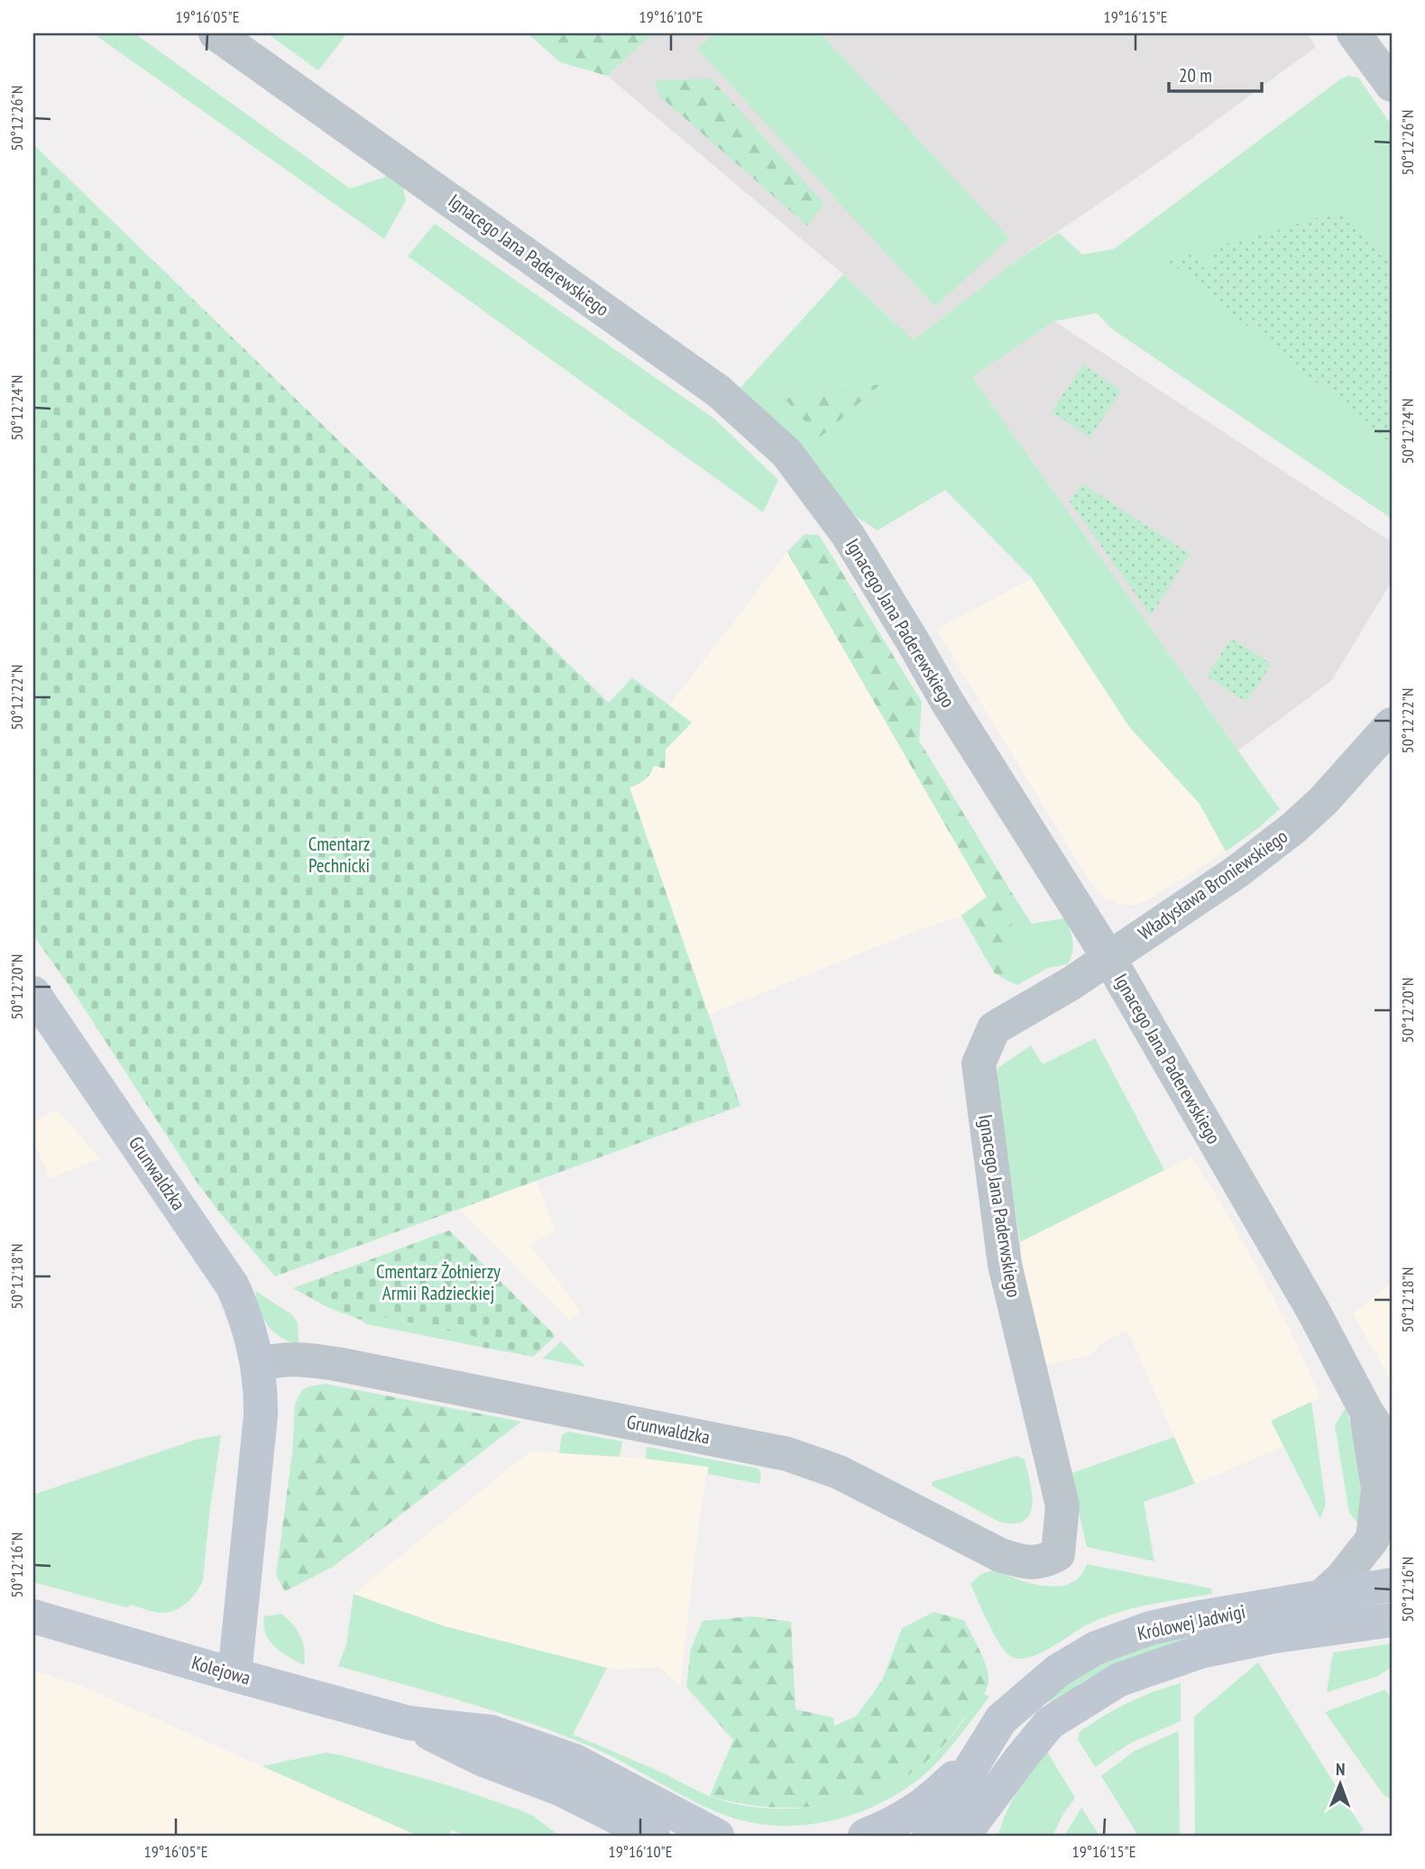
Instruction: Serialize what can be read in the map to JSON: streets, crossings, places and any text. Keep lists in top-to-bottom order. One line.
{"streets":{"street":["Ignacego Jana Paderewskiego","Władysława Broniewskiego","Grunwaldzka","Ignacego Jana Paderwskiego","Królowej Jadwigi","Kolejowa"]},"crossings":[["Ignacego Jana Paderewskiego","Władysława Broniewskiego"],["Ignacego Jana Paderewskiego","Ignacego Jana Paderwskiego"],["Władysława Broniewskiego","Ignacego Jana Paderwskiego"],["Grunwaldzka","Ignacego Jana Paderwskiego"],["Grunwaldzka","Kolejowa"]],"parks":["Cmentarz Pechnicki","Cmentarz Żołnierzy Armii Radzieckiej"],"scale_bar":"20 m","north":"top","coordinates":["19°16'05\"E","19°16'10\"E","19°16'15\"E","50°12'26\"N","50°12'24\"N","50°12'22\"N","50°12'20\"N","50°12'18\"N","50°12'16\"N"]}
